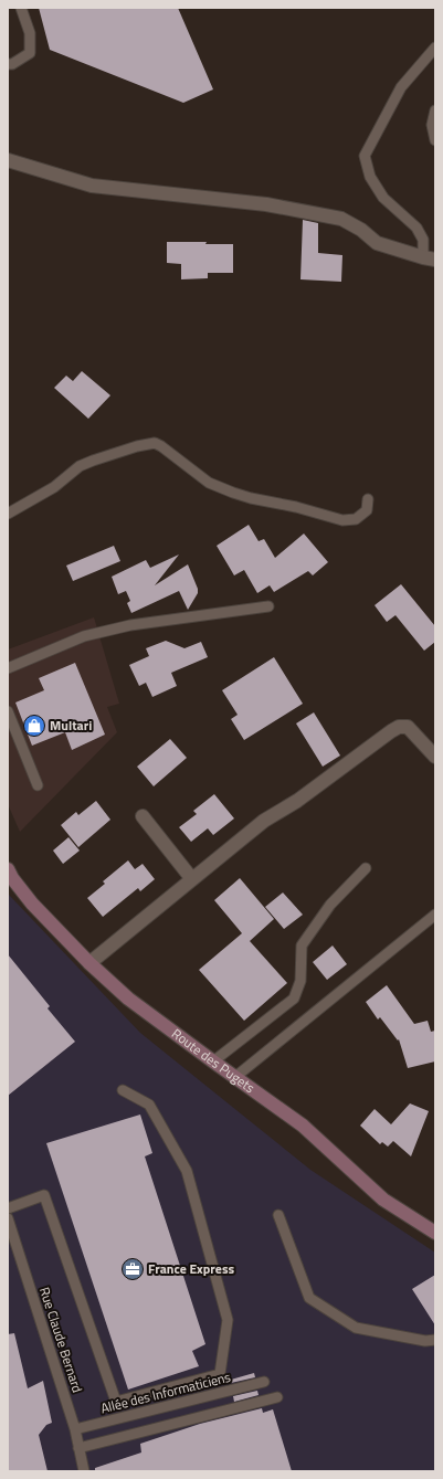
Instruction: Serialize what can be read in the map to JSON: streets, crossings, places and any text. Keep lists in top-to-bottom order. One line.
{"streets":{"main road":["Route des Pugets"],"lane":["Rue Claude Bernard","Allée des Informaticiens"]},"crossings":[["Rue Claude Bernard","Allée des Informaticiens"]],"places":{"shop":["Multari"],"office":["France Express"]}}
